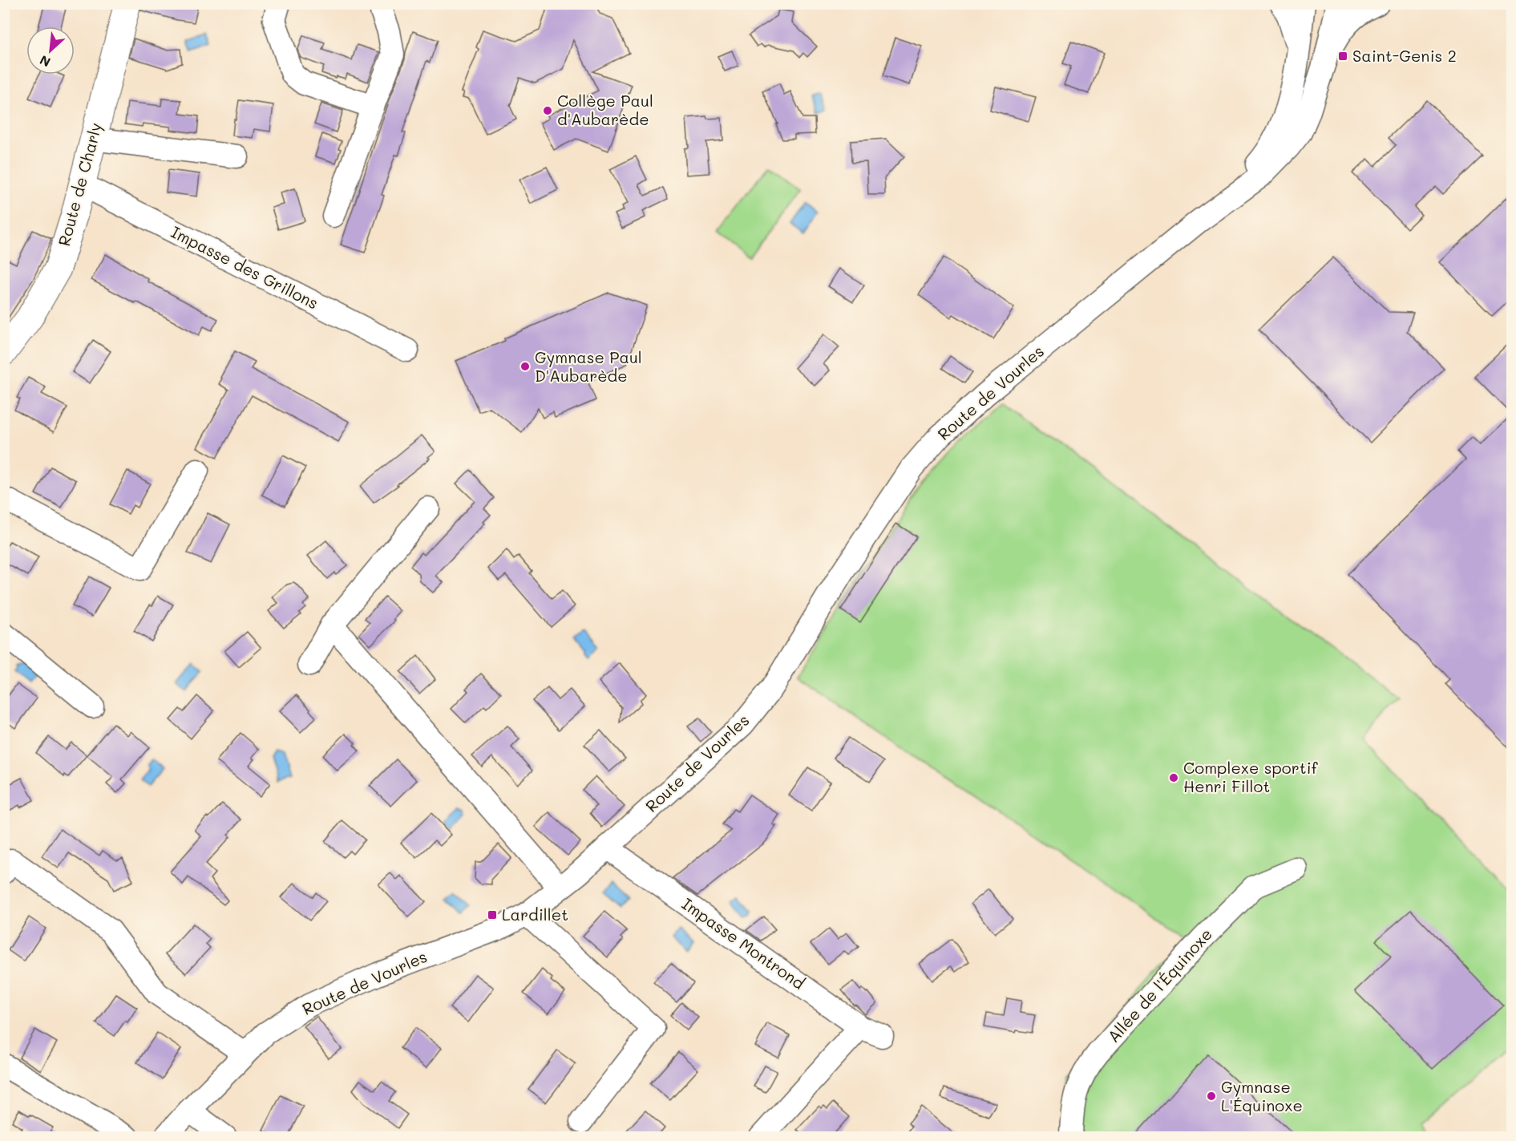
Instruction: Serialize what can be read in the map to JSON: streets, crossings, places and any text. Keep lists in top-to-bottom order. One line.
{"streets":{"main road":["Route de Charly"],"street":["Impasse des Grillons","Route de Vourles","Impasse Montrond","Allée de l'Équinoxe"]},"crossings":[["Route de Charly","Impasse des Grillons"],["Route de Vourles","Impasse Montrond"]],"places":{"transit":["Saint-Genis 2","Lardillet"],"other":["Collège Paul d'Aubarède","Gymnase Paul D'Aubarède","Complexe sportif Henri Fillot","Gymnase L'Équinoxe"]},"north":"bottom left"}
